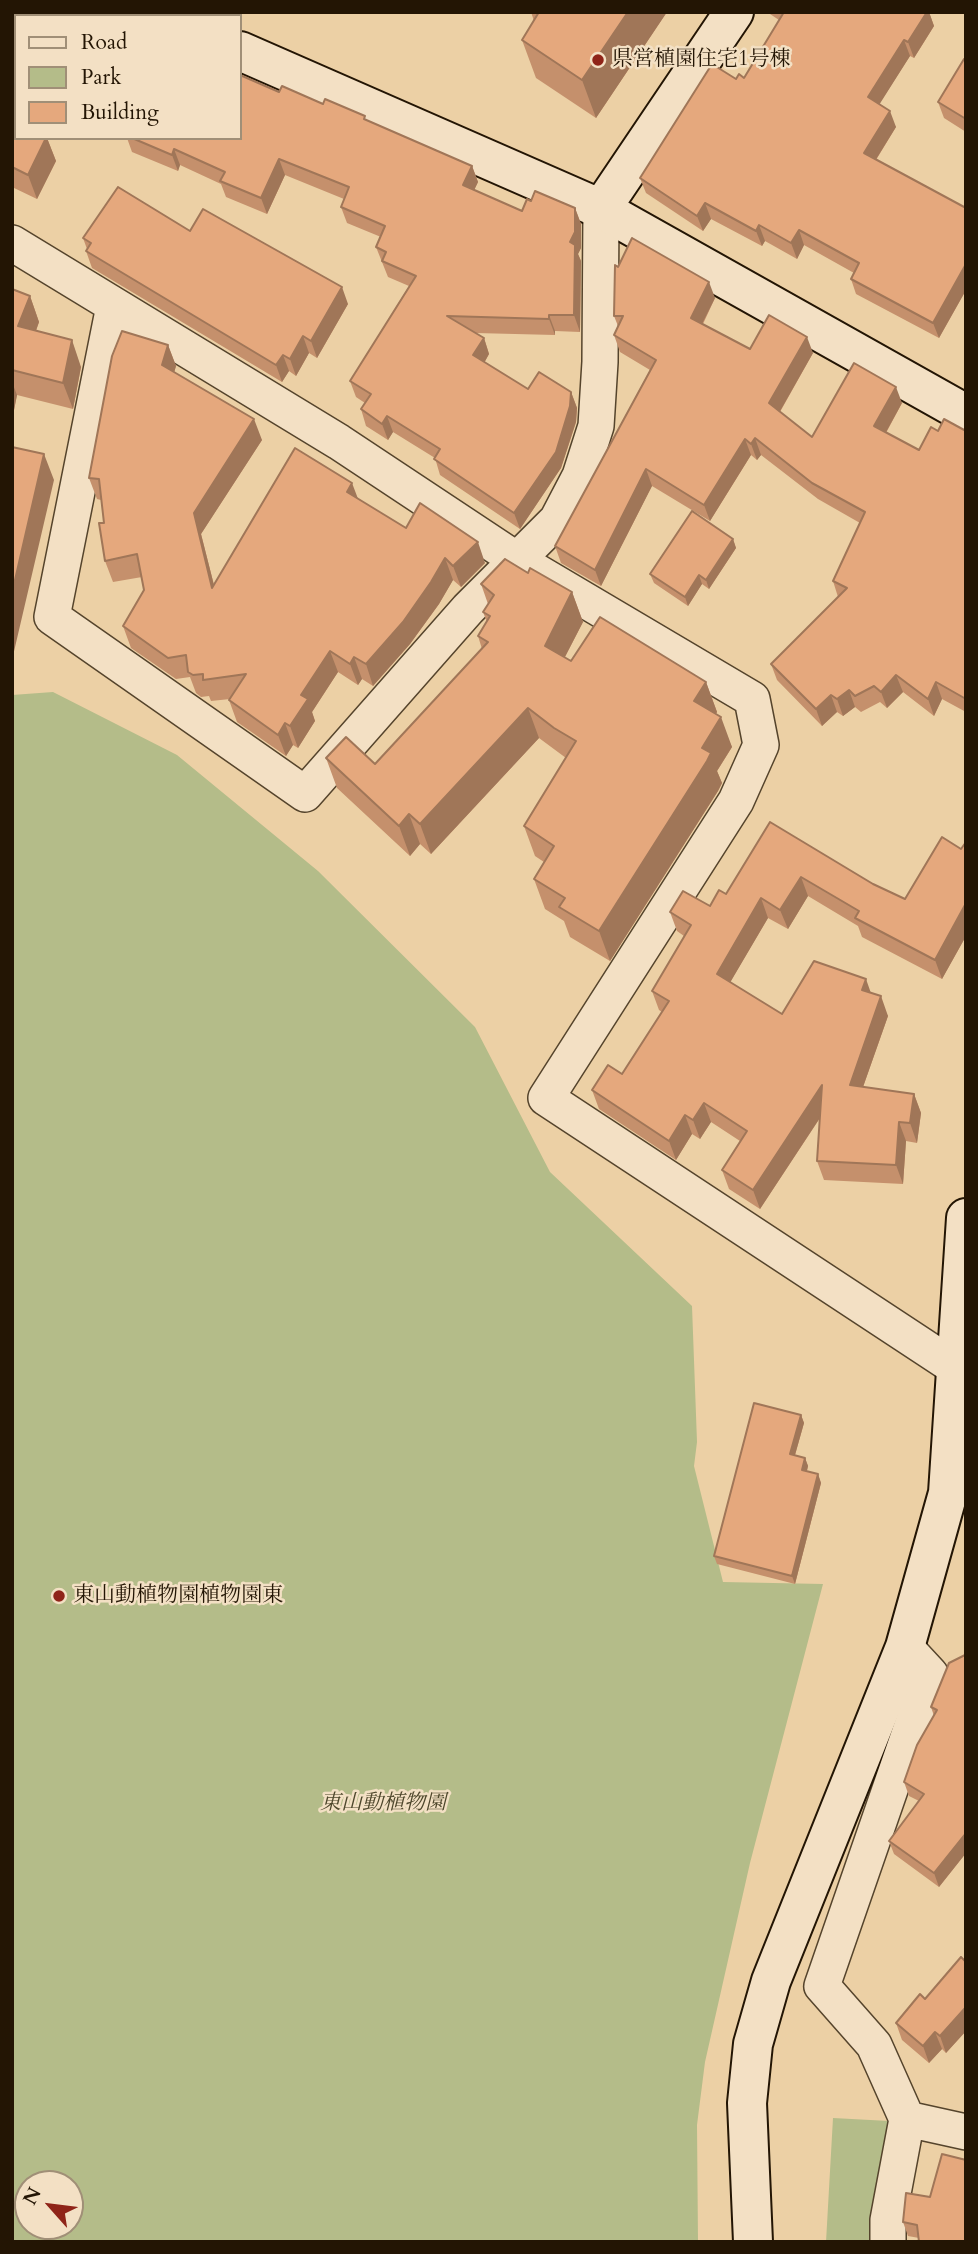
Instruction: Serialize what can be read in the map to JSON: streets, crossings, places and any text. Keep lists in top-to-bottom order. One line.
{"parks":["東山動植物園"],"places":["県営植園住宅1号棟","東山動植物園植物園東"],"legend":["Road","Park","Building"],"north":"top left"}
